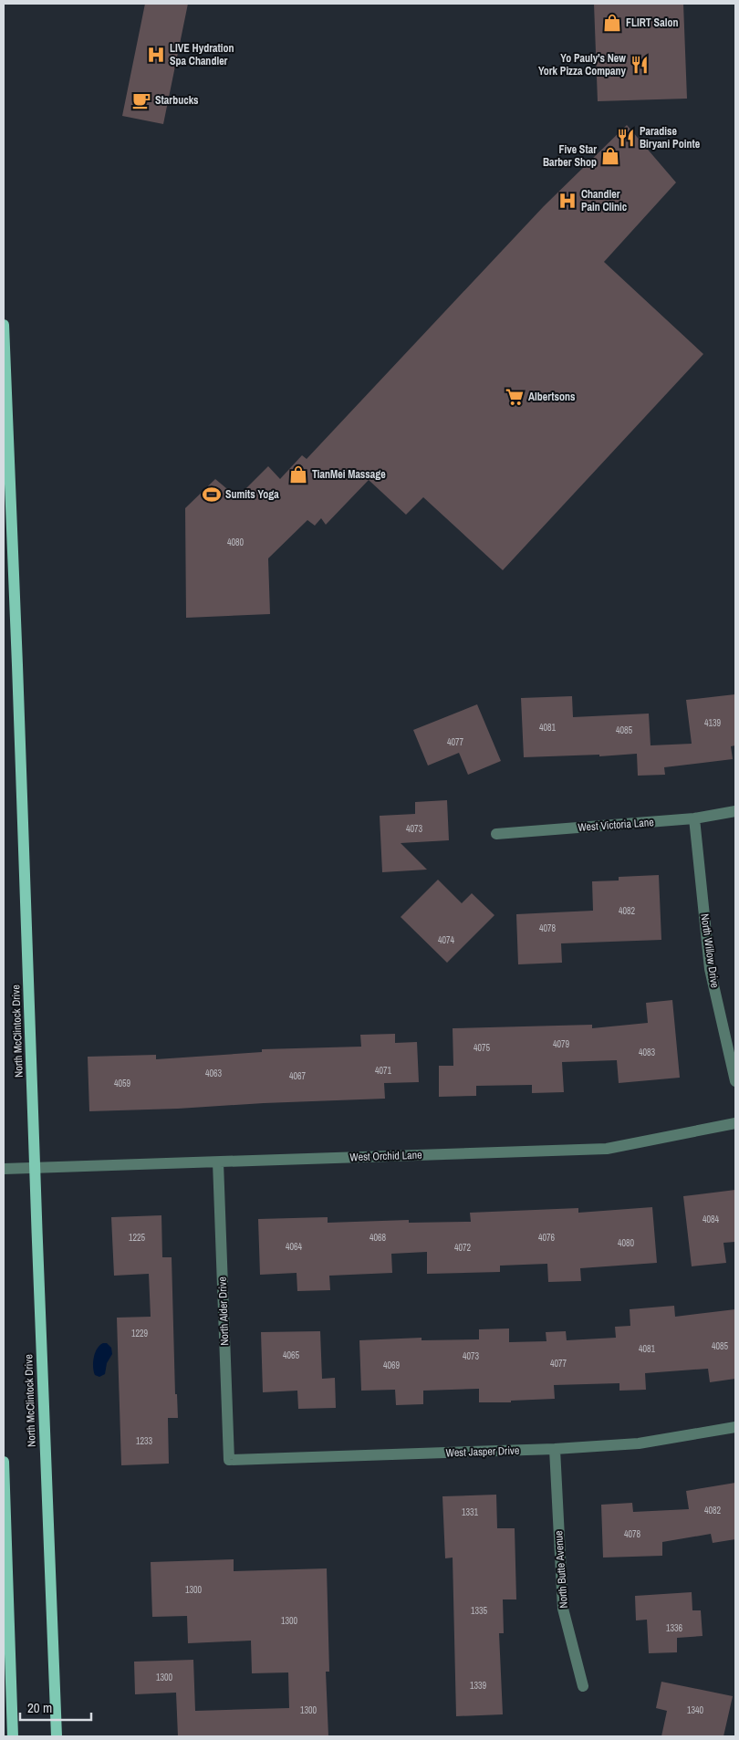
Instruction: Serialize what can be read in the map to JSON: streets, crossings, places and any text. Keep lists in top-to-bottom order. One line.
{"streets":{"main road":["North McClintock Drive"],"street":["West Victoria Lane","North Willow Drive","West Orchid Lane","North Alder Drive","West Jasper Drive","North Butte Avenue"]},"crossings":[["West Victoria Lane","North Willow Drive"],["North McClintock Drive","West Orchid Lane"],["West Orchid Lane","North Alder Drive"],["North Alder Drive","West Jasper Drive"],["West Jasper Drive","North Butte Avenue"]],"places":{"shop":["FLIRT Salon","Five Star Barber Shop","TianMei Massage"],"hospital":["LIVE Hydration Spa Chandler","Chandler Pain Clinic"],"restaurant":["Yo Pauly's New York Pizza Company","Paradise Biryani Pointe"],"cafe":["Starbucks"],"supermarket":["Albertsons"],"sports":["Sumits Yoga"]},"house_numbers":["4080","4139","4081","4085","4077","4073","4082","4078","4074","4079","4075","4083","4071","4063","4067","4059","4084","1225","4068","4076","4080","4064","4072","1229","4085","4081","4065","4073","4077","4069","1233","4082","1331","4078","1300","1335","1300","1336","1300","1339","1300","1340"],"scale_bar":"20 m"}
